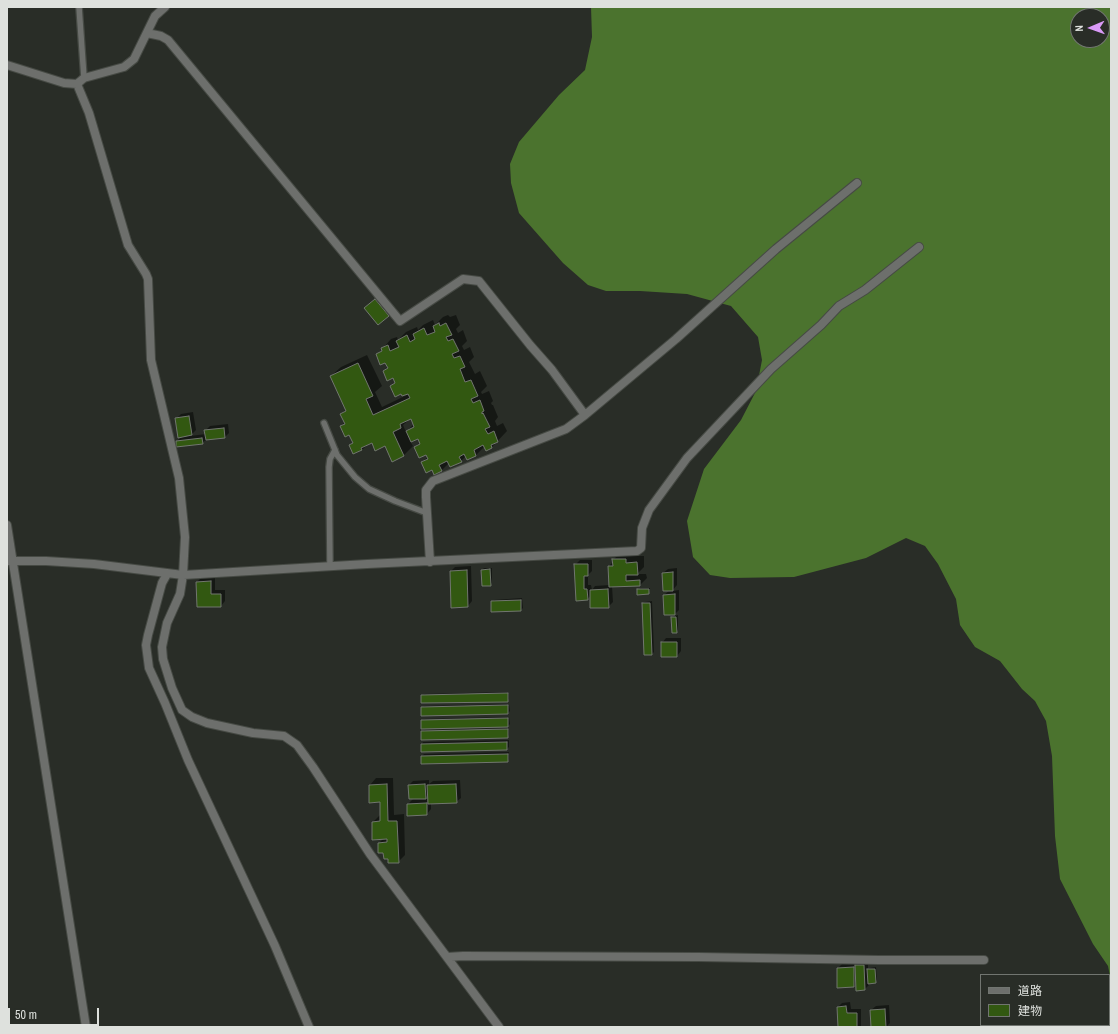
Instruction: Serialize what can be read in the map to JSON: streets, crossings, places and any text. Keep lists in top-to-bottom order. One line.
{"legend":["道路","建物"],"scale_bar":"50 m","north":"left"}
